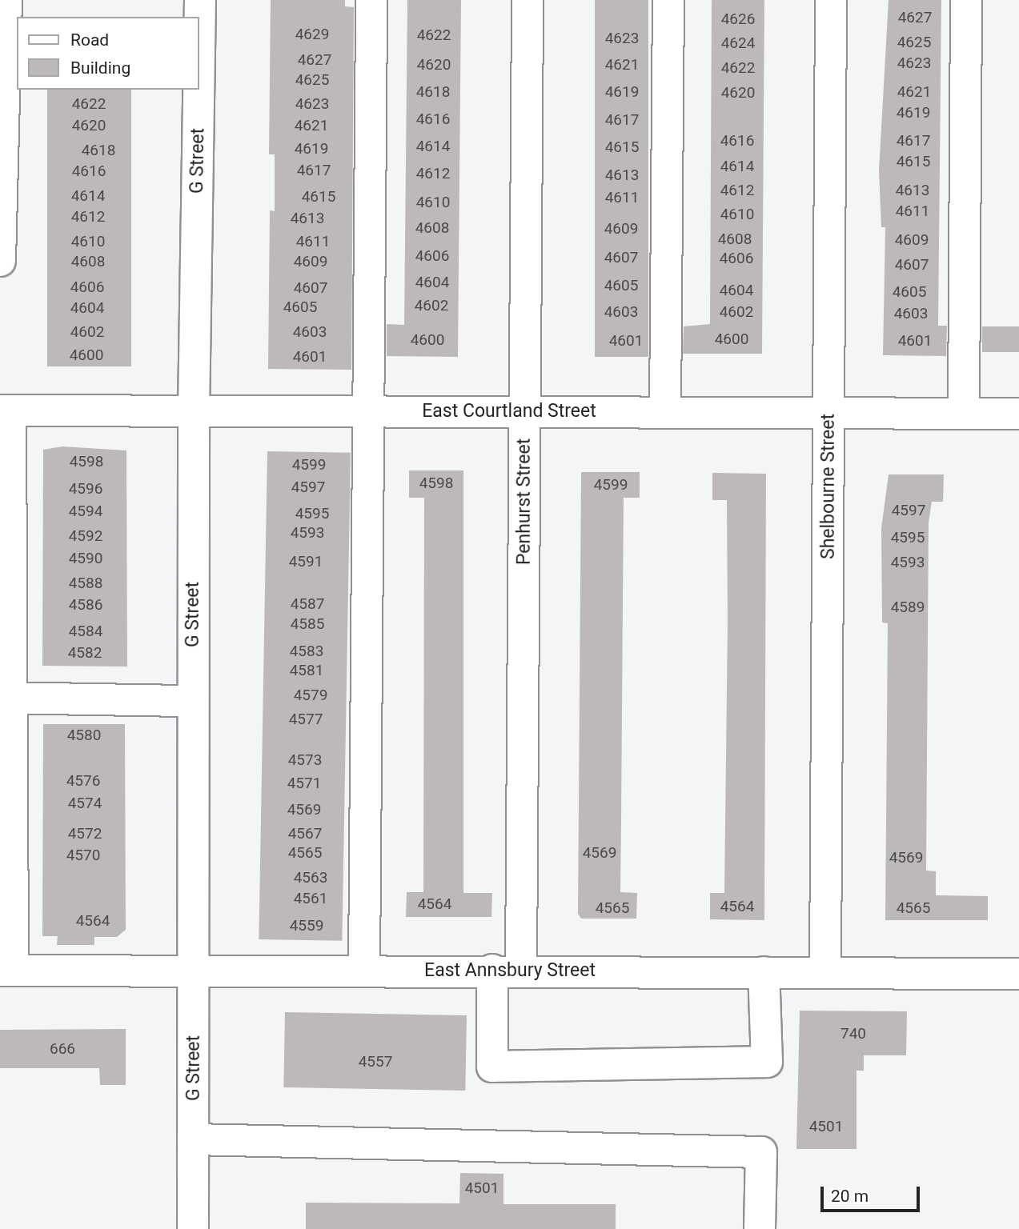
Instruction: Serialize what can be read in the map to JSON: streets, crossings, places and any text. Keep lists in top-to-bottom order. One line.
{"streets":{"street":["G Street","East Courtland Street","Shelbourne Street","Penhurst Street","East Annsbury Street"]},"crossings":[["G Street","East Courtland Street"],["G Street","East Annsbury Street"],["East Courtland Street","Shelbourne Street"],["East Courtland Street","Penhurst Street"],["Shelbourne Street","East Annsbury Street"],["Penhurst Street","East Annsbury Street"]],"house_numbers":["4627","4626","4629","4622","4623","4625","4624","4627","4623","4620","4621","4622","4625","4618","4619","4621","4620","4622","4623","4619","4616","4617","4620","4621","4616","4617","4614","4615","4619","4618","4615","4614","4617","4616","4612","4613","4612","4613","4614","4615","4611","4610","4611","4610","4612","4613","4608","4609","4608","4609","4610","4611","4606","4607","4606","4608","4609","4607","4604","4605","4606","4607","4604","4605","4602","4605","4604","4603","4602","4603","4602","4603","4600","4600","4601","4601","4600","4601","4598","4599","4598","4599","4597","4596","4597","4594","4595","4593","4592","4595","4590","4591","4593","4588","4587","4586","4589","4585","4584","4583","4582","4581","4579","4577","4580","4573","4576","4571","4574","4569","4572","4567","4565","4569","4570","4569","4563","4561","4564","4564","4565","4565","4564","4559","740","666","4557","4501","4501"],"legend":["Road","Building"],"scale_bar":"20 m"}
